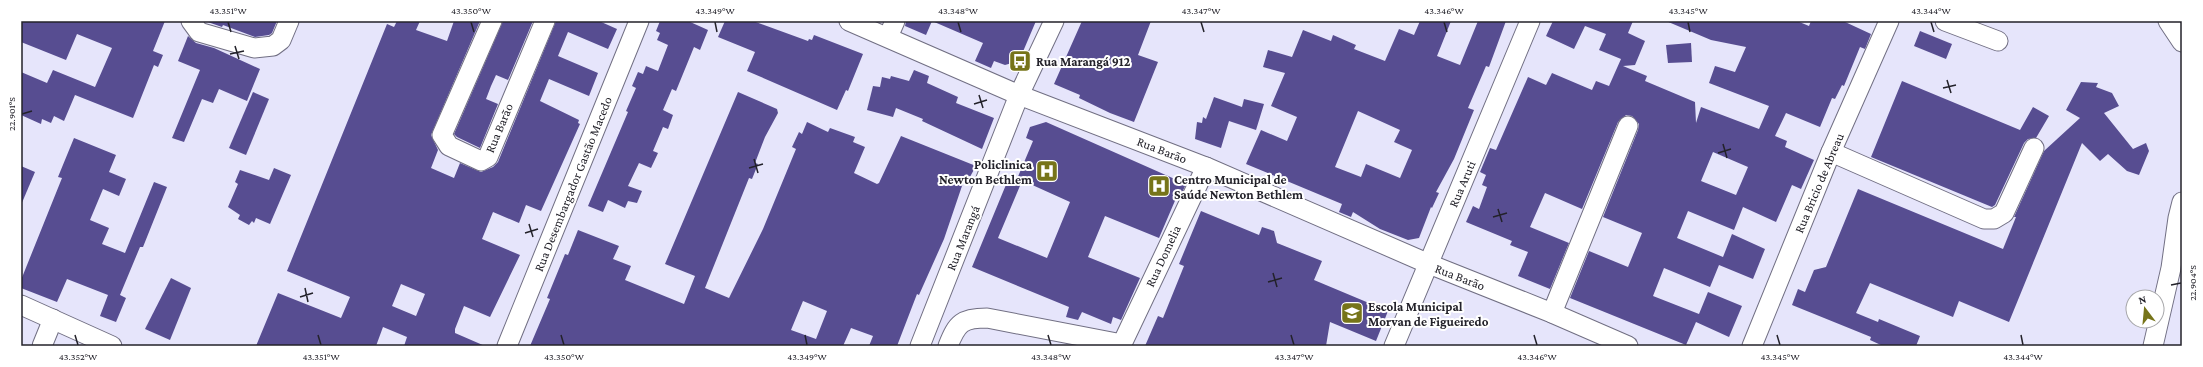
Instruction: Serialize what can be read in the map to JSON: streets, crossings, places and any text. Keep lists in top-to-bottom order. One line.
{"streets":{"street":["Rua Barão","Rua Bricio de Abreau","Rua Desembargador Gastão Macedo","Rua Aruti","Rua Marangá","Rua Domelia"]},"crossings":[["Rua Barão","Rua Aruti"],["Rua Barão","Rua Marangá"],["Rua Barão","Rua Domelia"]],"places":{"bus stop":["Rua Marangá 912"],"hospital":["Policlinica Newton Bethlem","Centro Municipal de Saúde Newton Bethlem"],"school or university":["Escola Municipal Morvan de Figueiredo"]},"north":"top","coordinates":["43.351°W","43.350°W","43.349°W","43.348°W","43.347°W","43.346°W","43.345°W","43.344°W","22.901°S","22.904°S","43.352°W"]}
